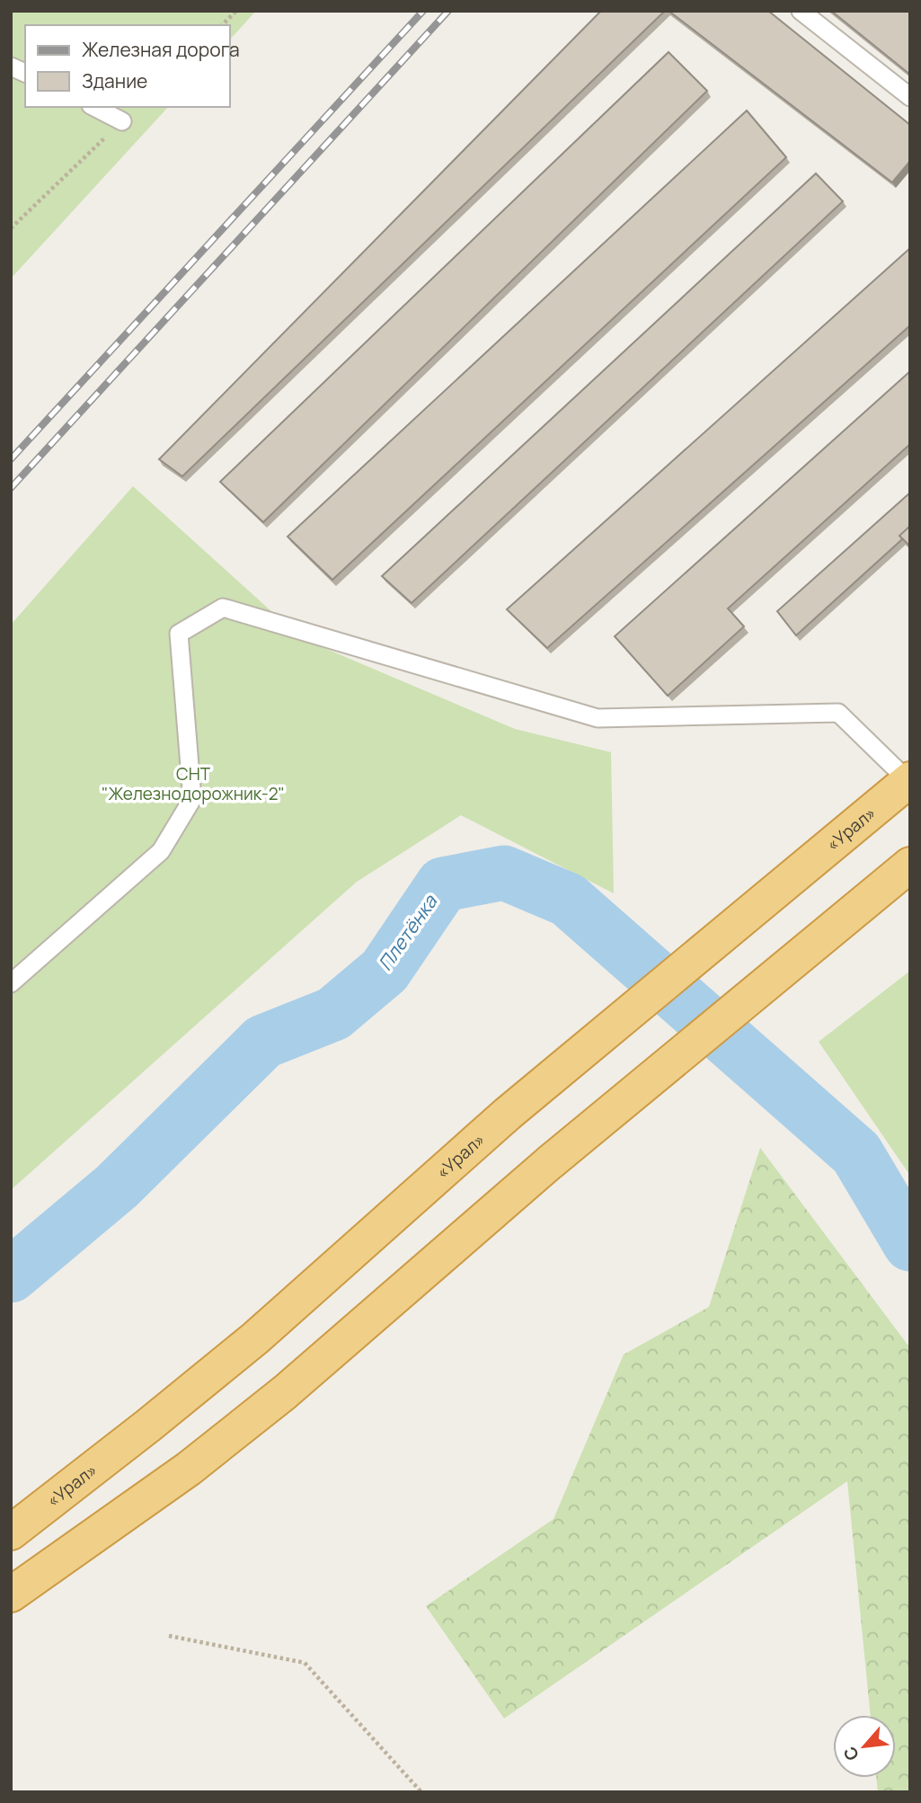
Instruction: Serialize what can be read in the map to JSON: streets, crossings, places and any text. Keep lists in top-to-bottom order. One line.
{"streets":{"highway":["«Урал»"]},"water":["Плетёнка"],"parks":["СНТ \"Железнодорожник-2\""],"legend":["Железная дорога","Здание"],"north":"bottom left"}
